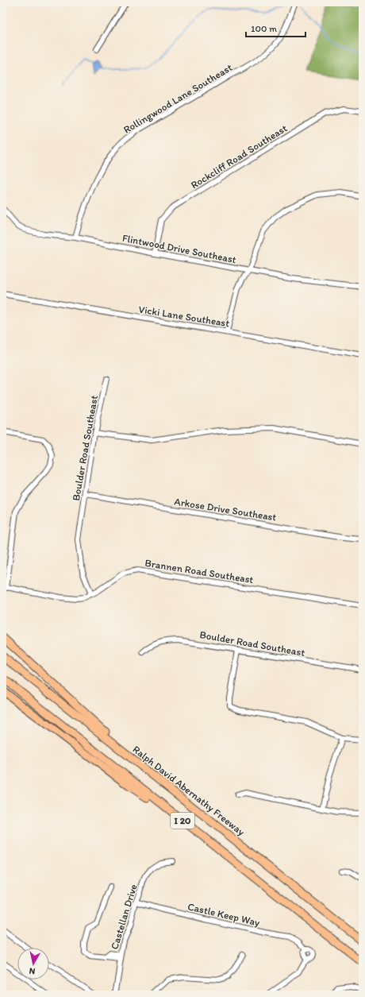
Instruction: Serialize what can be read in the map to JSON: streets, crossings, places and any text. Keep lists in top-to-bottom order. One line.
{"streets":{"highway":["Ralph David Abernathy Freeway","I 20"],"street":["Rollingwood Lane Southeast","Rockcliff Road Southeast","Flintwood Drive Southeast","Vicki Lane Southeast","Boulder Road Southeast","Arkose Drive Southeast","Brannen Road Southeast","Castle Keep Way","Castellan Drive"]},"crossings":[["Rollingwood Lane Southeast","Flintwood Drive Southeast"],["Rockcliff Road Southeast","Flintwood Drive Southeast"],["Boulder Road Southeast","Arkose Drive Southeast"],["Boulder Road Southeast","Brannen Road Southeast"],["Castle Keep Way","Castellan Drive"]],"scale_bar":"100 m","north":"bottom"}
